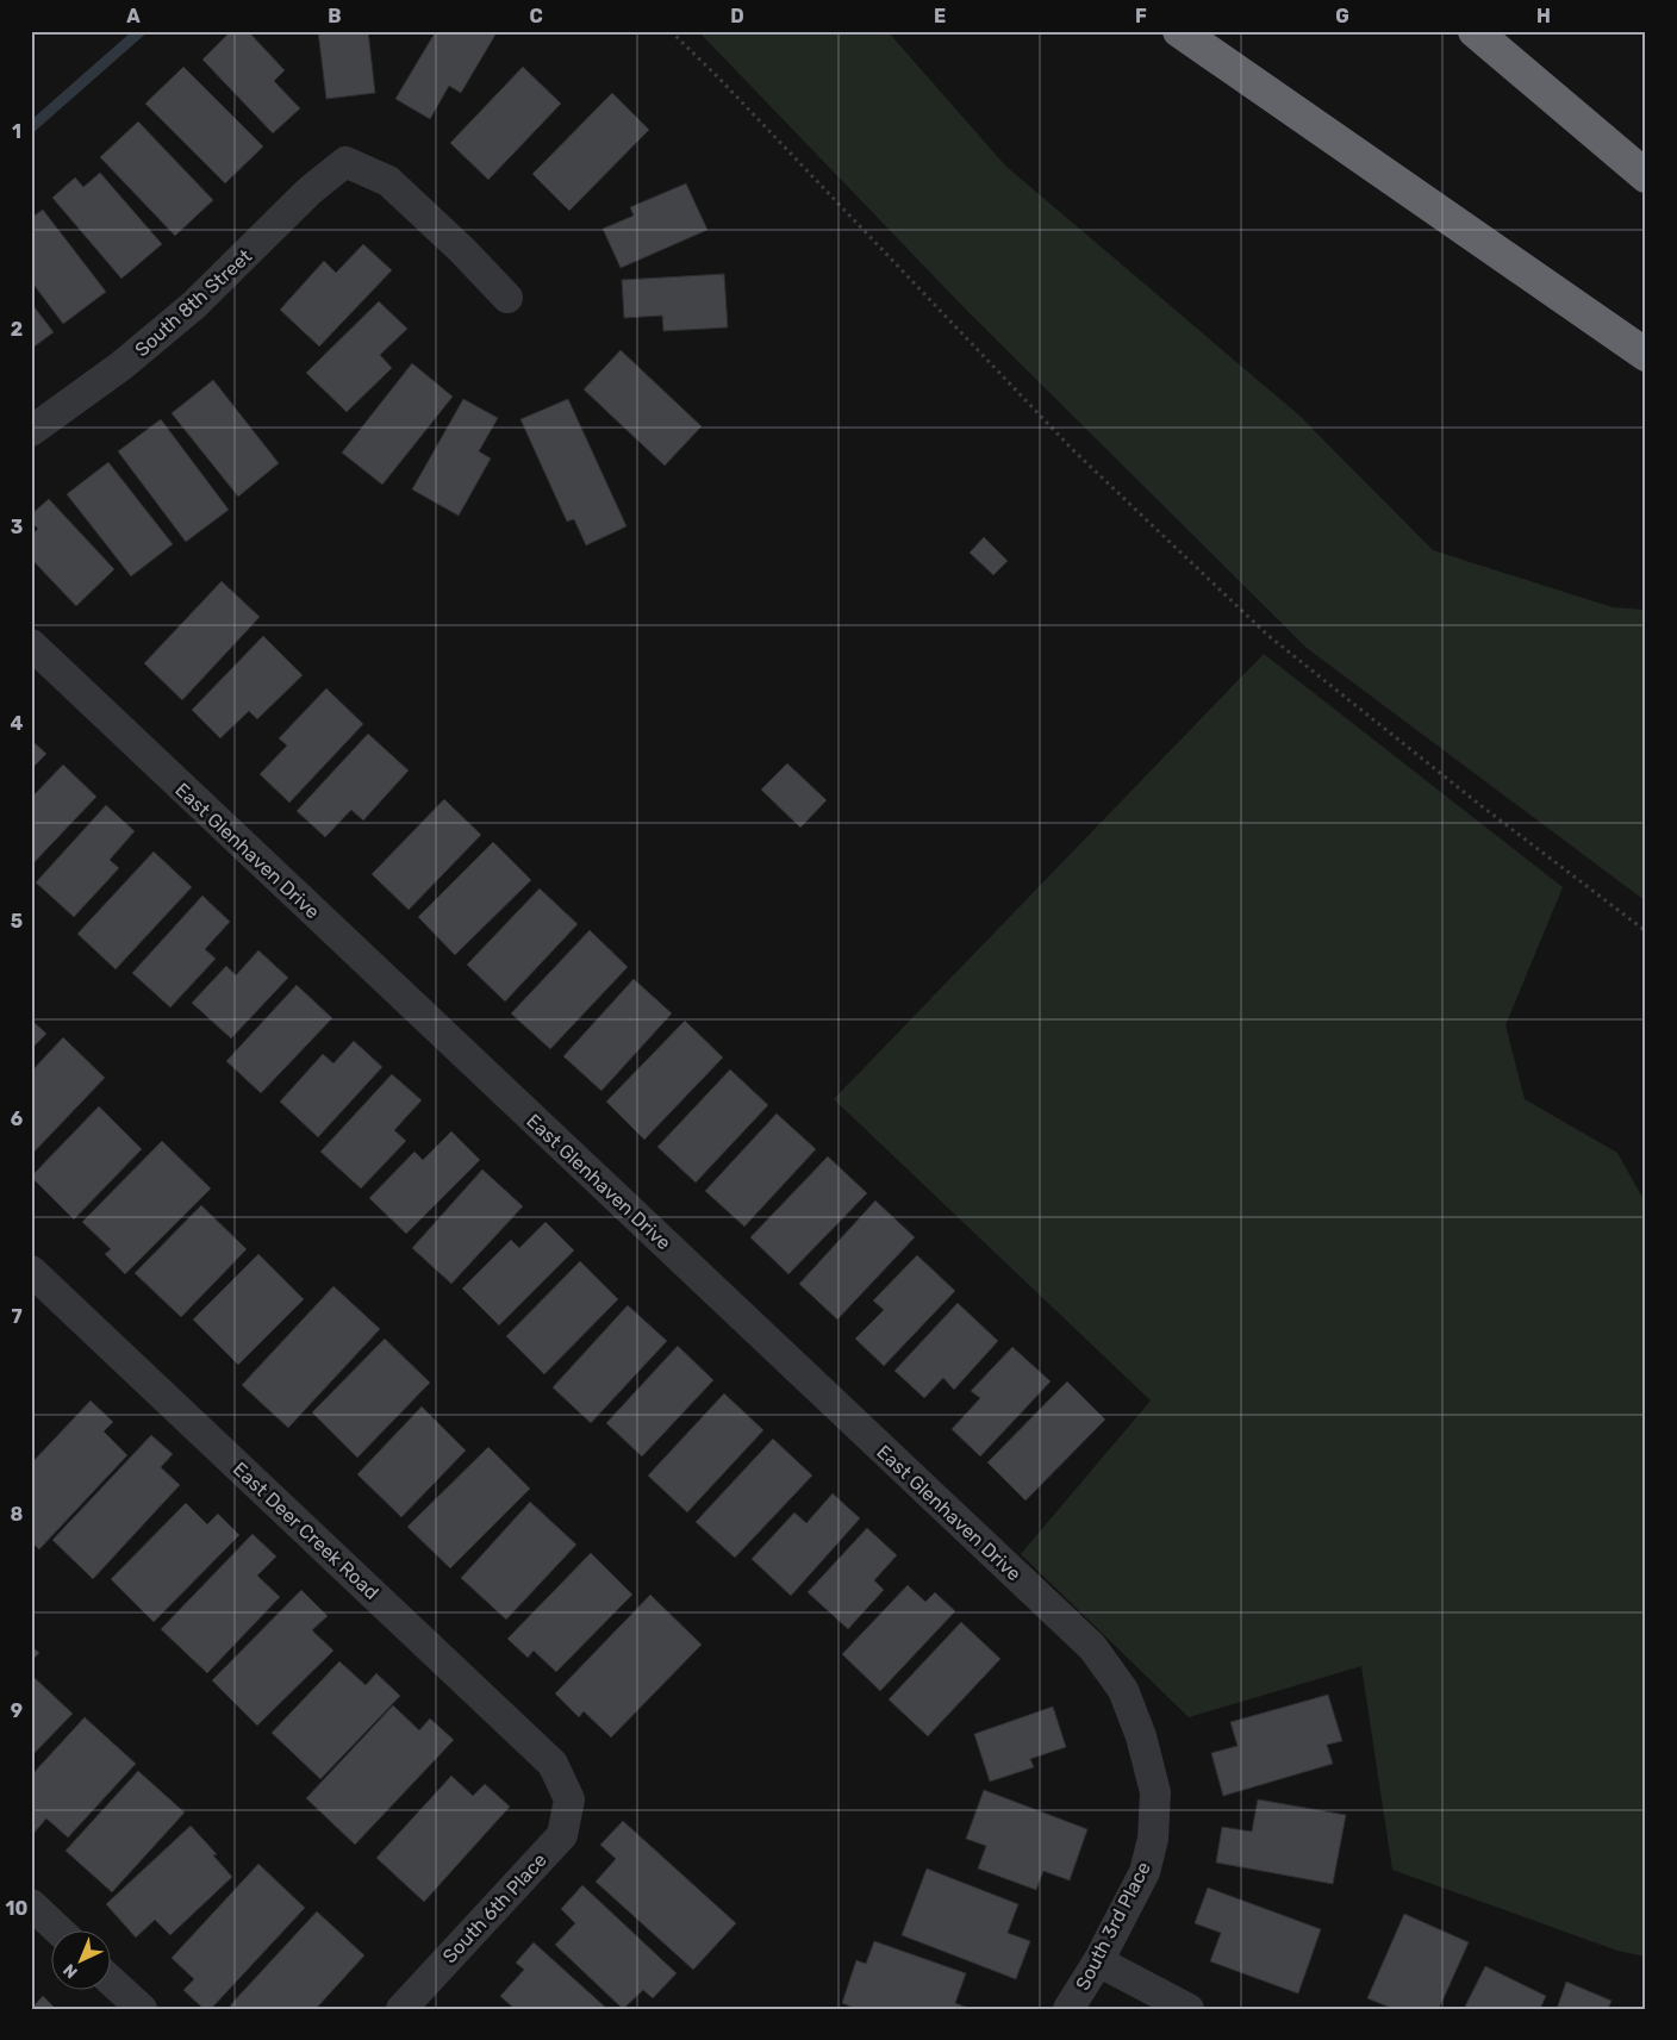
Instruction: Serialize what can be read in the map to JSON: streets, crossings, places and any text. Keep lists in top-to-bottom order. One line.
{"streets":{"street":["South 8th Street","East Glenhaven Drive","East Deer Creek Road","South 6th Place","South 3rd Place"]},"crossings":[["East Glenhaven Drive","South 3rd Place"],["East Deer Creek Road","South 6th Place"]],"north":"bottom left","grid":{"columns":["A","B","C","D","E","F","G","H"],"rows":["1","2","3","4","5","6","7","8","9","10"]}}
